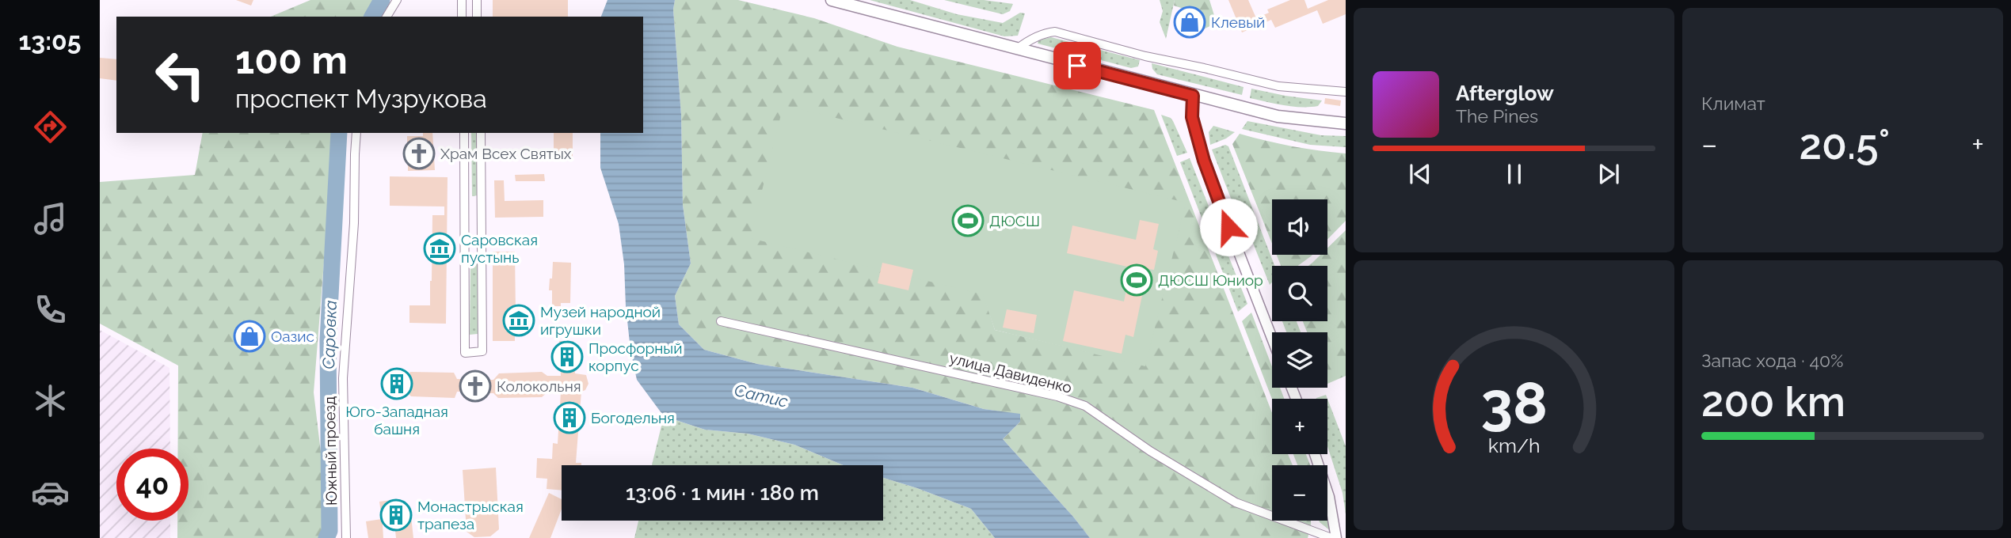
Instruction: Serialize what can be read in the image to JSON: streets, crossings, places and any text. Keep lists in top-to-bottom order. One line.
{"streets":{"street":["улица Давиденко","Южный проезд"]},"water":["Саровка","Сатис"],"places":{"shop":["Клевый","Оазис"],"church":["Храм Всех Святых","Колокольня"],"sports":["ДЮСШ","ДЮСШ Юниор"],"museum":["Саровская пустынь","Музей народной игрушки"],"building":["Просфорный корпус","Юго-Западная башня","Богодельня","Монастрыская трапеза"]},"page":{"tabs":"13:05","tile":["Климат",["Запас хода · 40%","200 km"]],"turn":["100 m","проспект Музрукова"],"song":["Afterglow","The Pines"],"heat":["−","20.5°","+"],"map_buttons":["+","−"],"limit":"40","trip":"13:06 · 1 мин · 180 m","gauge":["38","km/h"]}}
